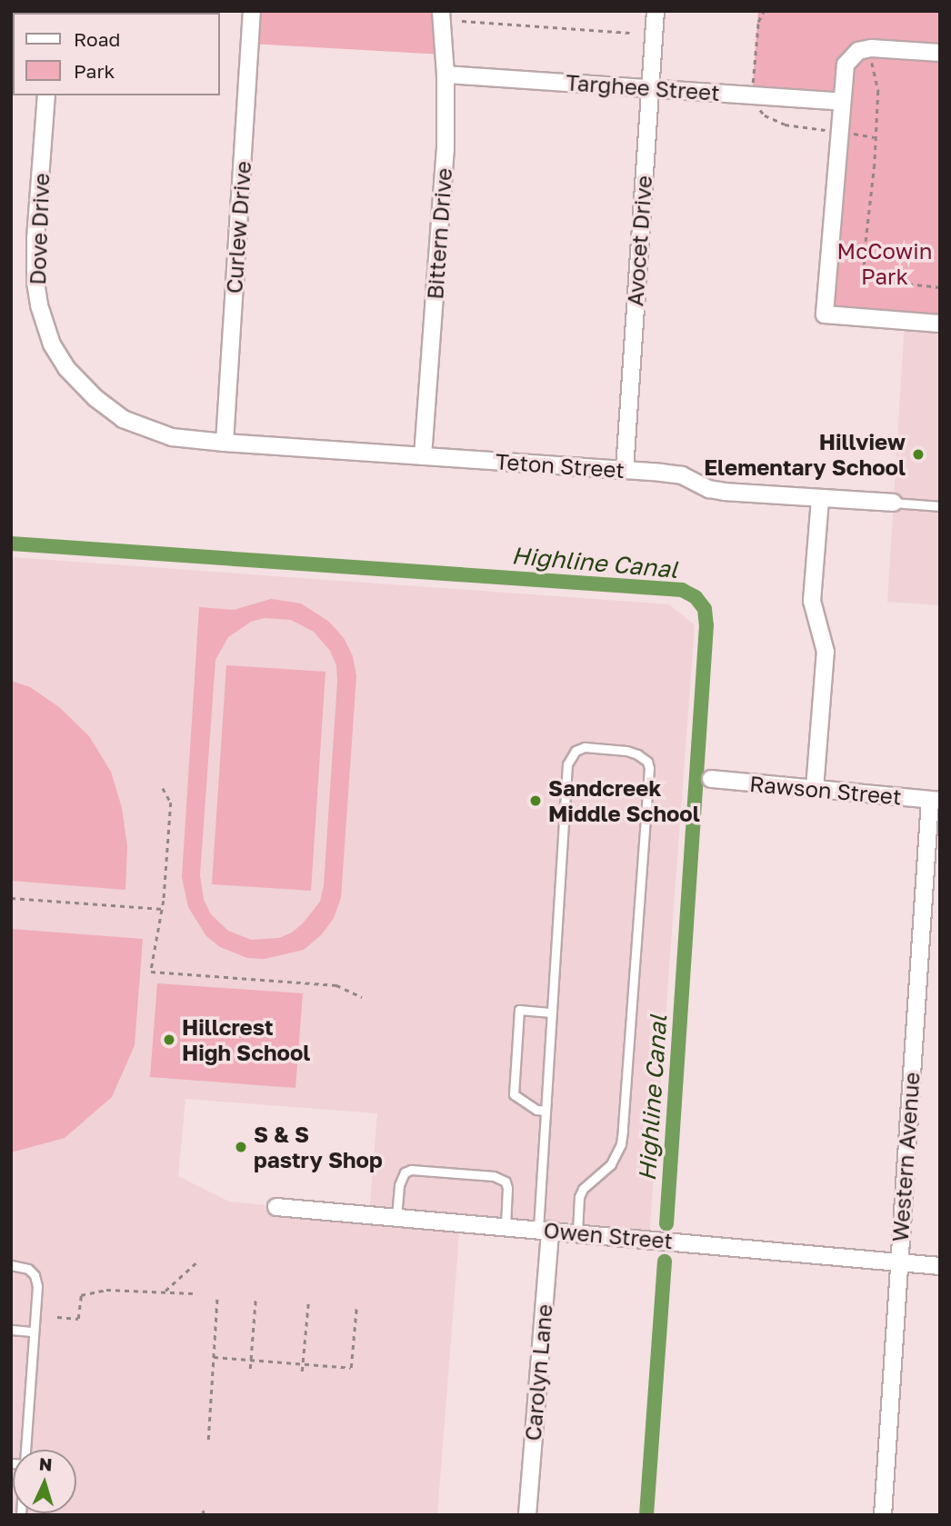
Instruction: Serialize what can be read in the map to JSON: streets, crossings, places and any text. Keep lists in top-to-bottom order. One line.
{"streets":{"street":["Targhee Street","Curlew Drive","Dove Drive","Bittern Drive","Avocet Drive","Teton Street","Rawson Street","Western Avenue","Owen Street","Carolyn Lane"]},"crossings":[["Targhee Street","Bittern Drive"],["Targhee Street","Avocet Drive"],["Curlew Drive","Dove Drive"],["Curlew Drive","Teton Street"],["Dove Drive","Teton Street"],["Bittern Drive","Teton Street"],["Avocet Drive","Teton Street"],["Rawson Street","Western Avenue"],["Western Avenue","Owen Street"],["Owen Street","Carolyn Lane"]],"water":["Highline Canal"],"parks":["McCowin Park"],"places":["Hillview Elementary School","Sandcreek Middle School","Hillcrest High School","S & S pastry Shop"],"legend":["Road","Park"],"north":"top"}
